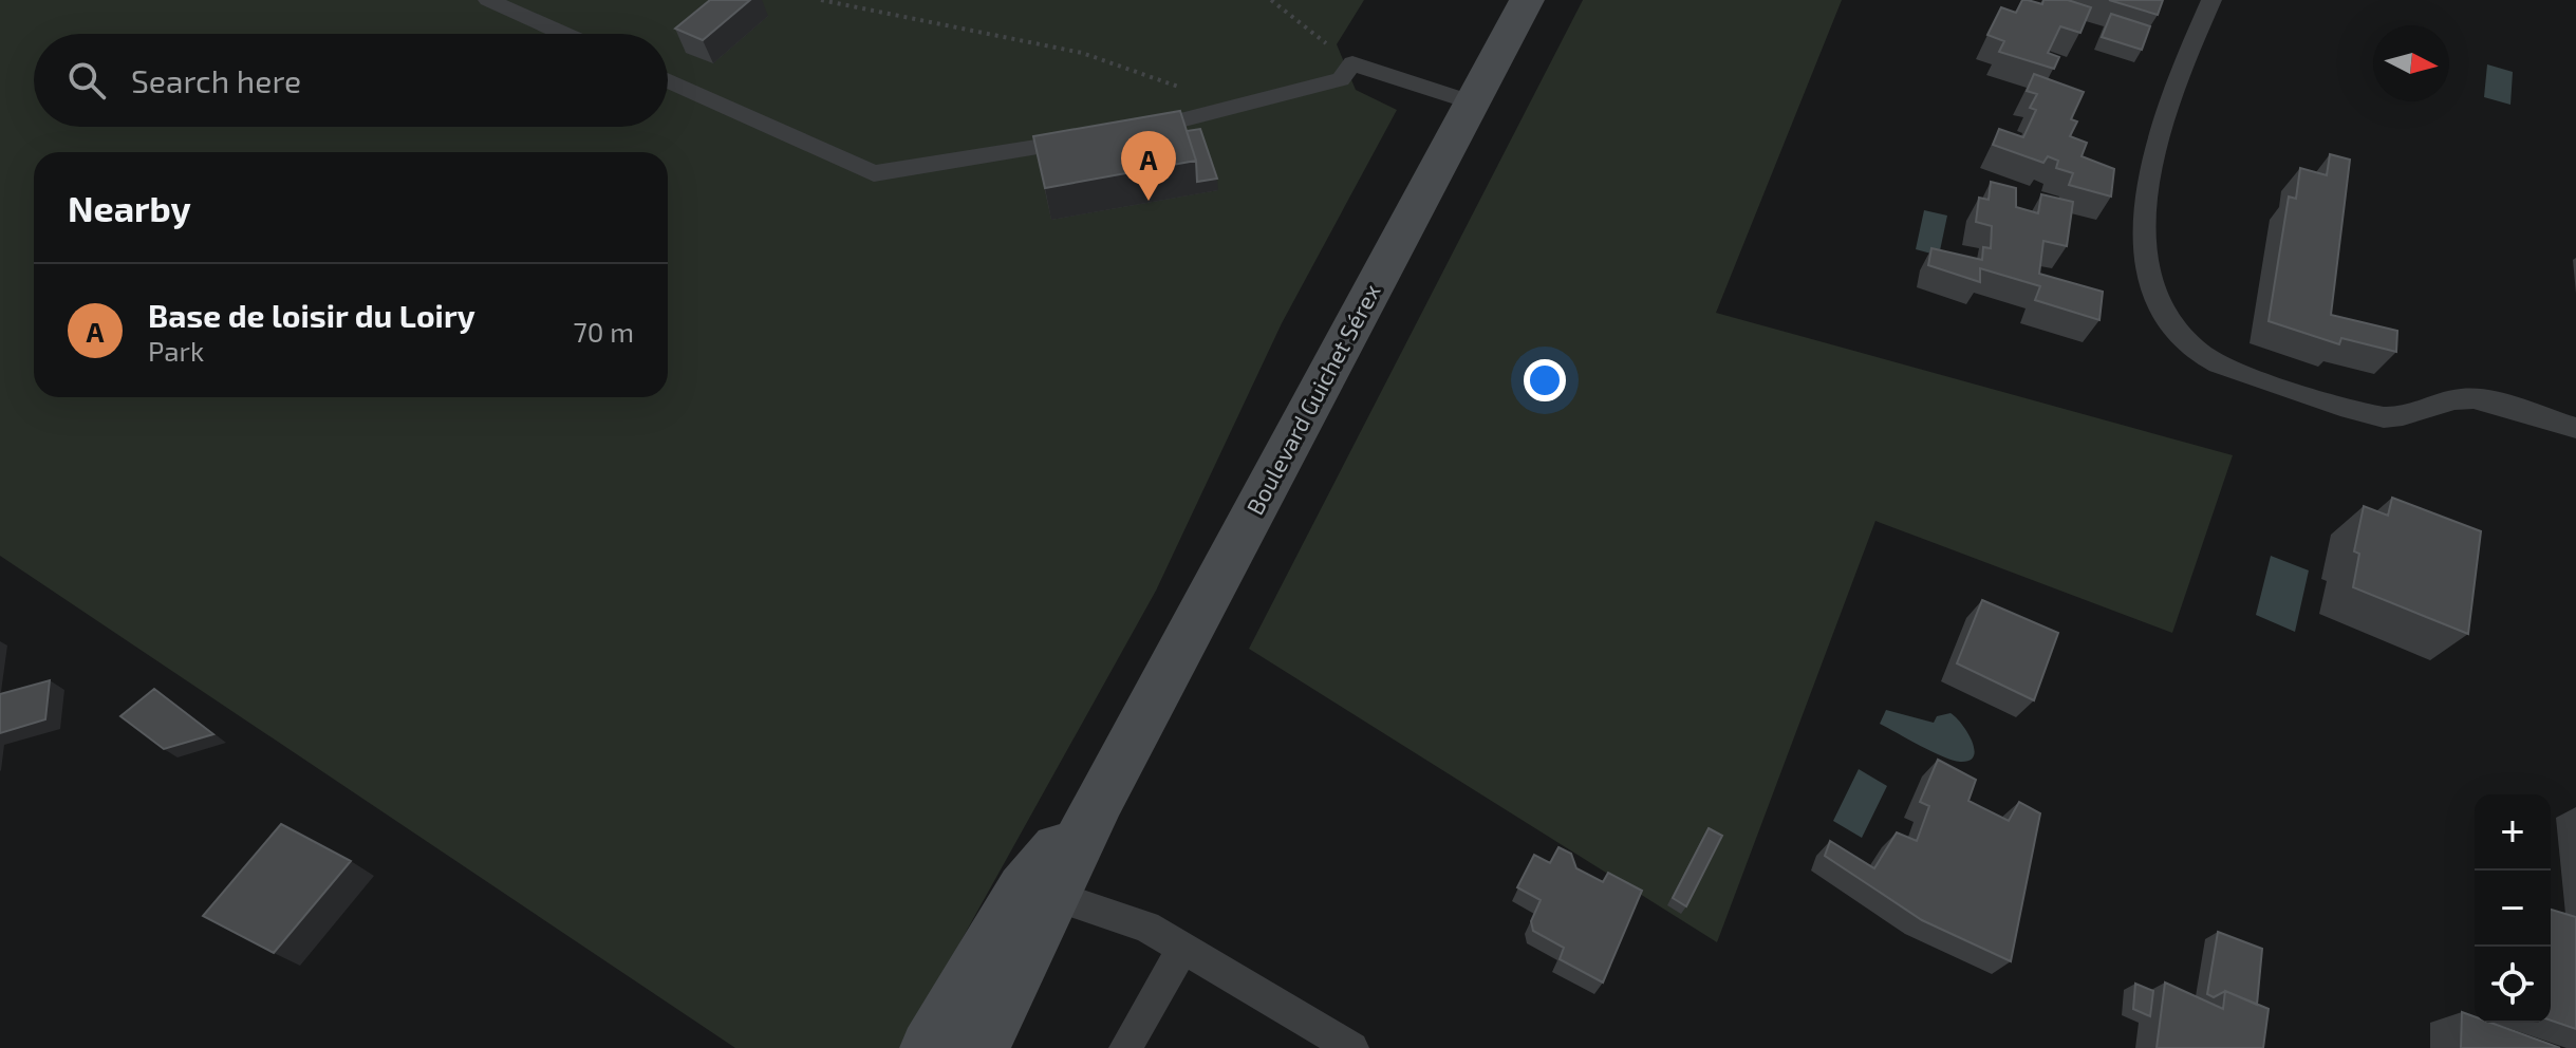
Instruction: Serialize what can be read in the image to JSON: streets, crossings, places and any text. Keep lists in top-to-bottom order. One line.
{"streets":{"main road":["Boulevard Guichet Sérex"]},"north":"right","page":{"search":"Search here","pins":"A","heading":"Nearby","list":[{"mark":"A","name":"Base de loisir du Loiry","note":"Park","value":"70 m"}],"map_buttons":["+","−"]}}
